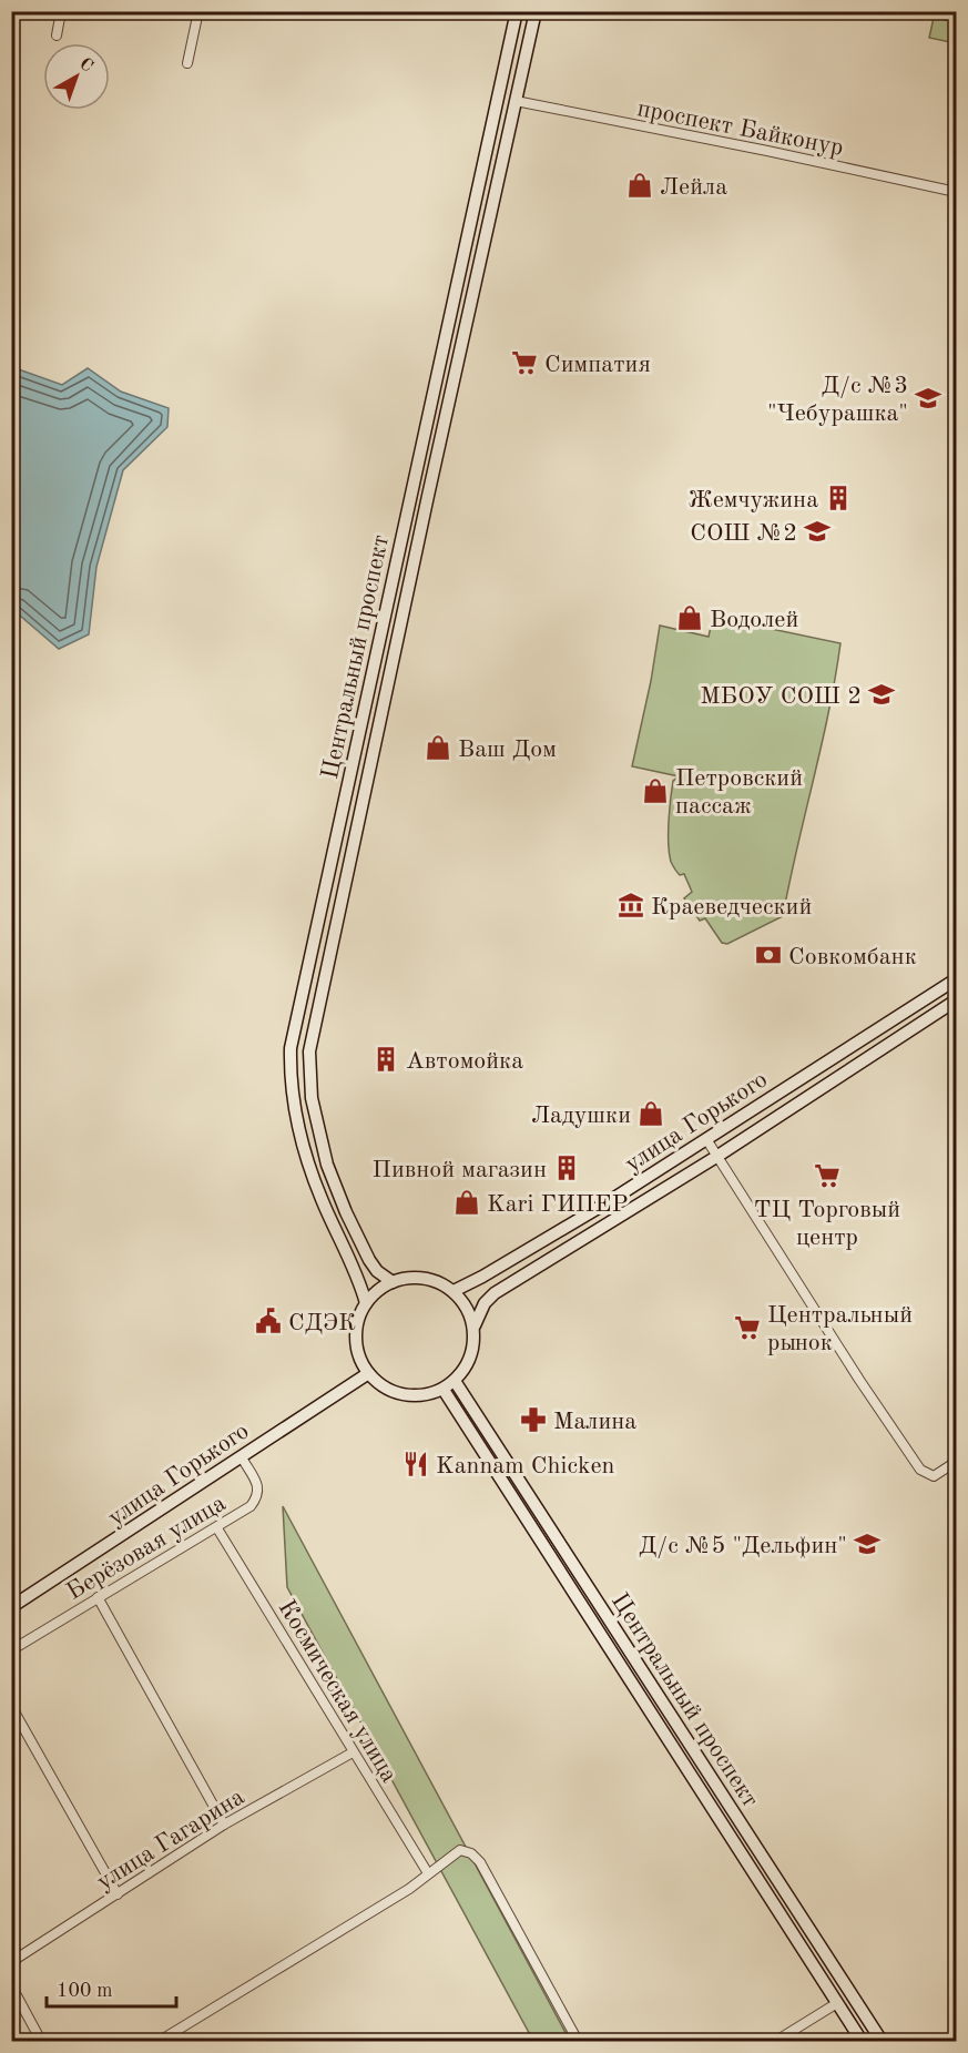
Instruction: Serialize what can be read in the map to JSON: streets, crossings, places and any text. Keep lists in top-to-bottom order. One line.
{"streets":{"main road":["Центральный проспект","улица Горького"],"street":["проспект Байконур","Берёзовая улица","Космическая улица","улица Гагарина"]},"crossings":[["проспект Байконур","Центральный проспект"],["Центральный проспект","улица Горького"],["улица Горького","Берёзовая улица"],["Берёзовая улица","Космическая улица"],["Космическая улица","улица Гагарина"]],"places":{"shop":["Лейла","Водолей","Ваш Дом","Петровский пассаж","Ладушки","Kari ГИПЕР"],"supermarket":["Симпатия","ТЦ Торговый центр","Центральный рынок"],"school or university":["Д/c №3 \"Чебурашка\"","СОШ №2","МБОУ СОШ 2","Д/c №5 \"Дельфин\""],"building":["Жемчужина","Автомойка","Пивной магазин"],"museum":["Краеведческий"],"bank":["Совкомбанк"],"public building":["СДЭК"],"pharmacy":["Малина"],"restaurant":["Kannam Chicken"]},"scale_bar":"100 m","north":"top right"}
